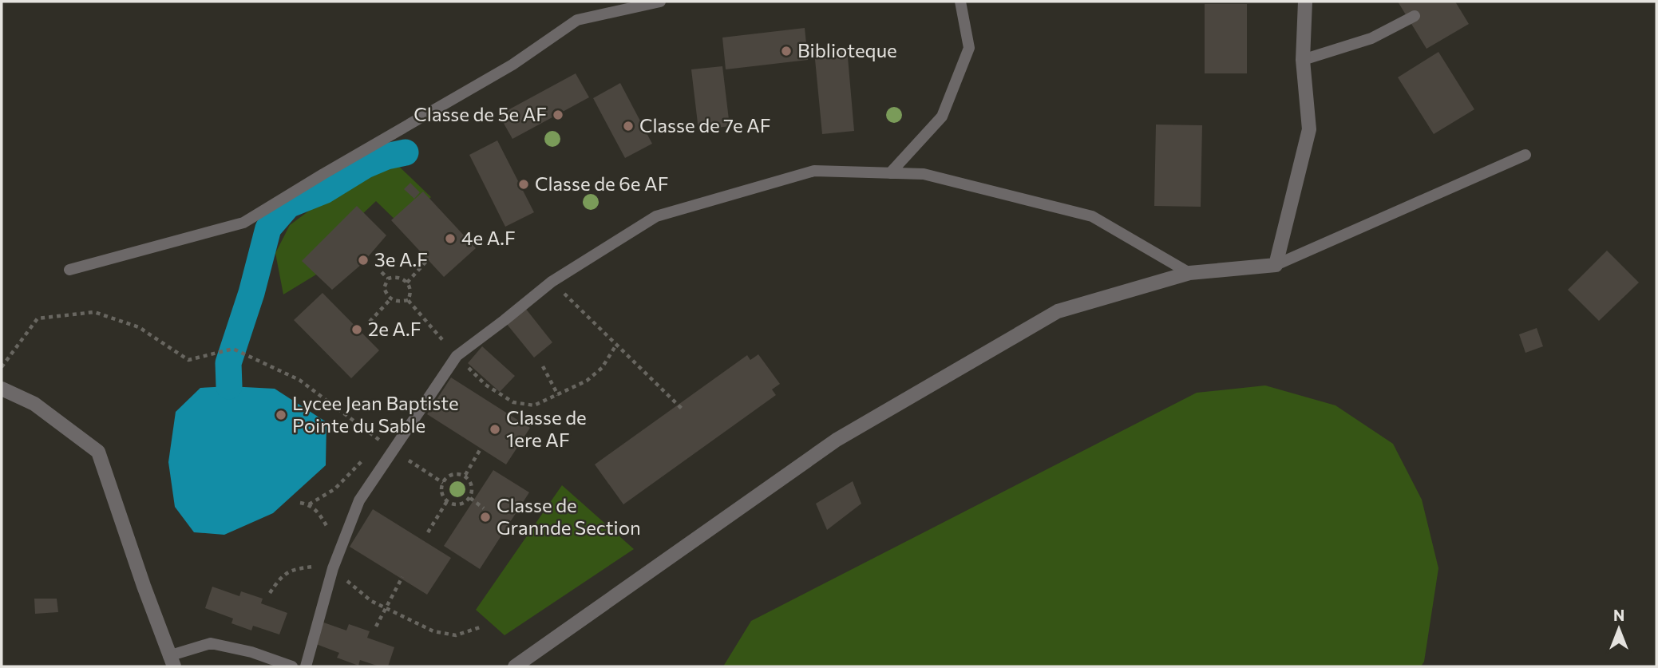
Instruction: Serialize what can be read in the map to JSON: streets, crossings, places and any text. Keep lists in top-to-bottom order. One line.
{"places":["Biblioteque","Classe de 5e AF","Classe de 7e AF","Classe de 6e AF","4e A.F","3e A.F","2e A.F","Lycee Jean Baptiste Pointe du Sable","Classe de 1ere AF","Classe de Grannde Section"],"north":"top"}
